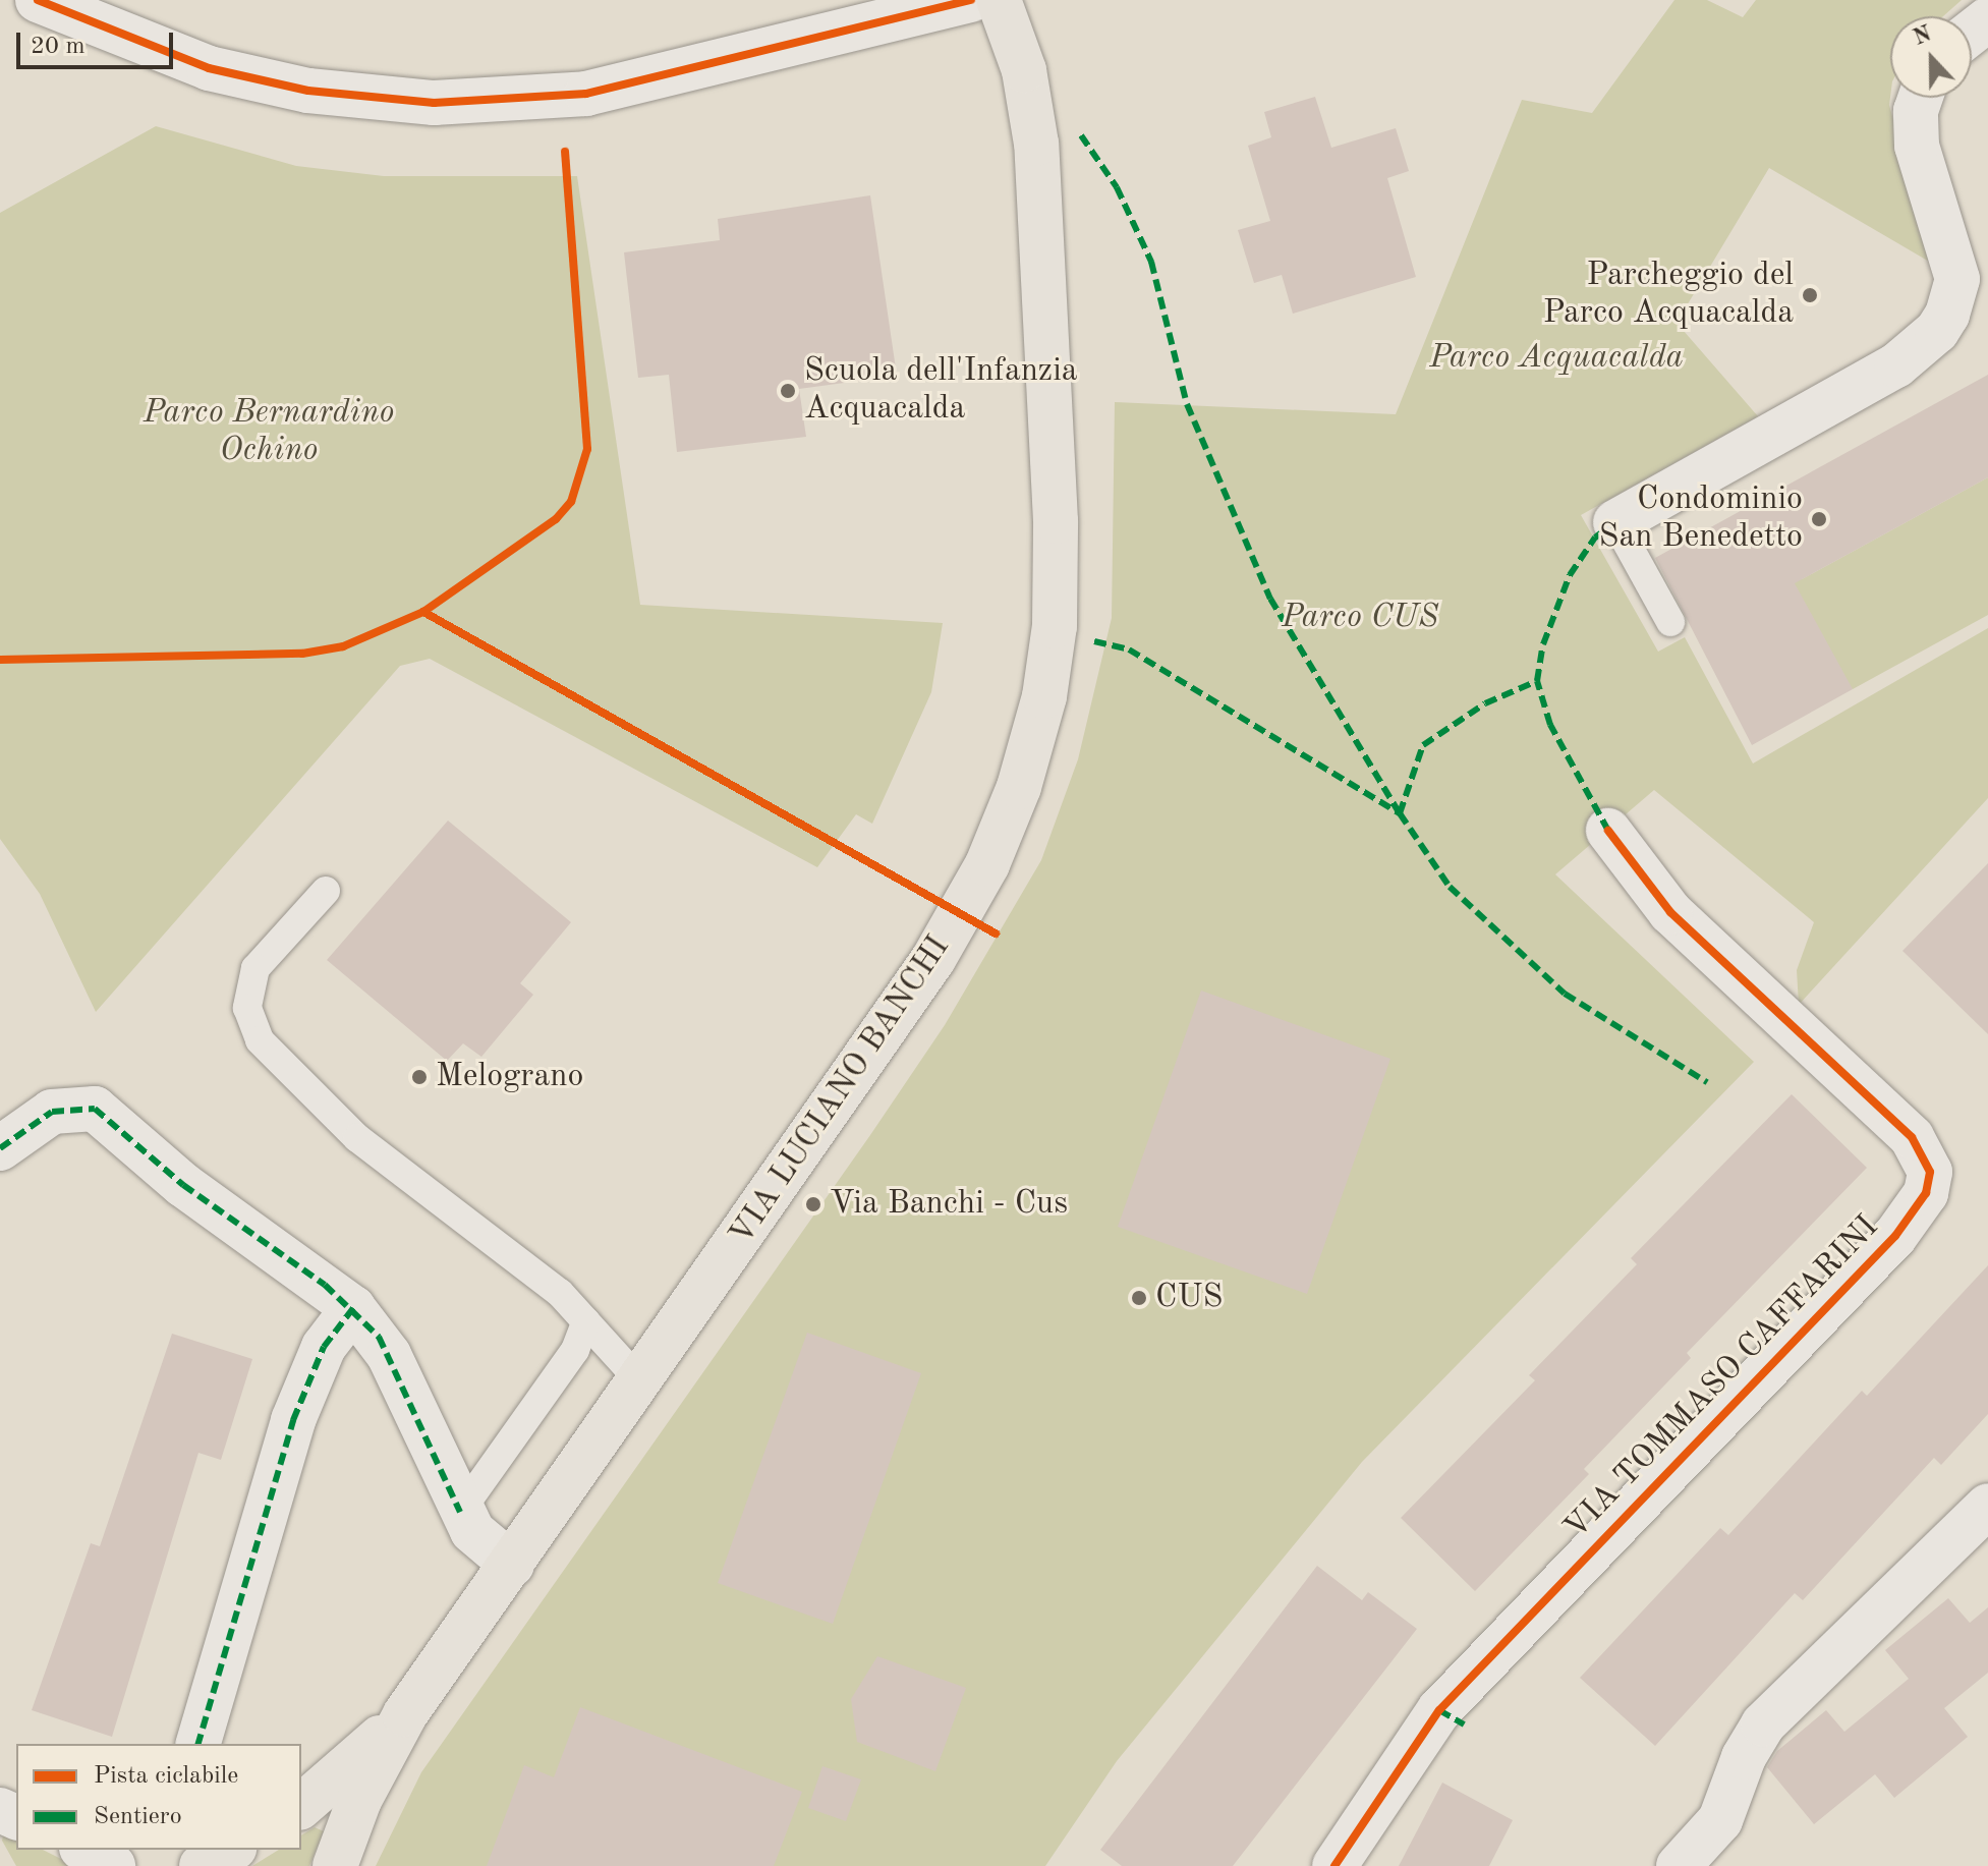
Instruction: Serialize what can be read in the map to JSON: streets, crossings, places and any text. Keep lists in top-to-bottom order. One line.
{"streets":{"main road":["VIA LUCIANO BANCHI"],"street":["VIA TOMMASO CAFFARINI"]},"parks":["Parco Acquacalda","Parco Bernardino Ochino","Parco CUS"],"places":["Parcheggio del Parco Acquacalda","Scuola dell'Infanzia Acquacalda","Condominio San Benedetto","Melograno","Via Banchi - Cus","CUS"],"legend":["Pista ciclabile","Sentiero"],"scale_bar":"20 m","north":"top"}
